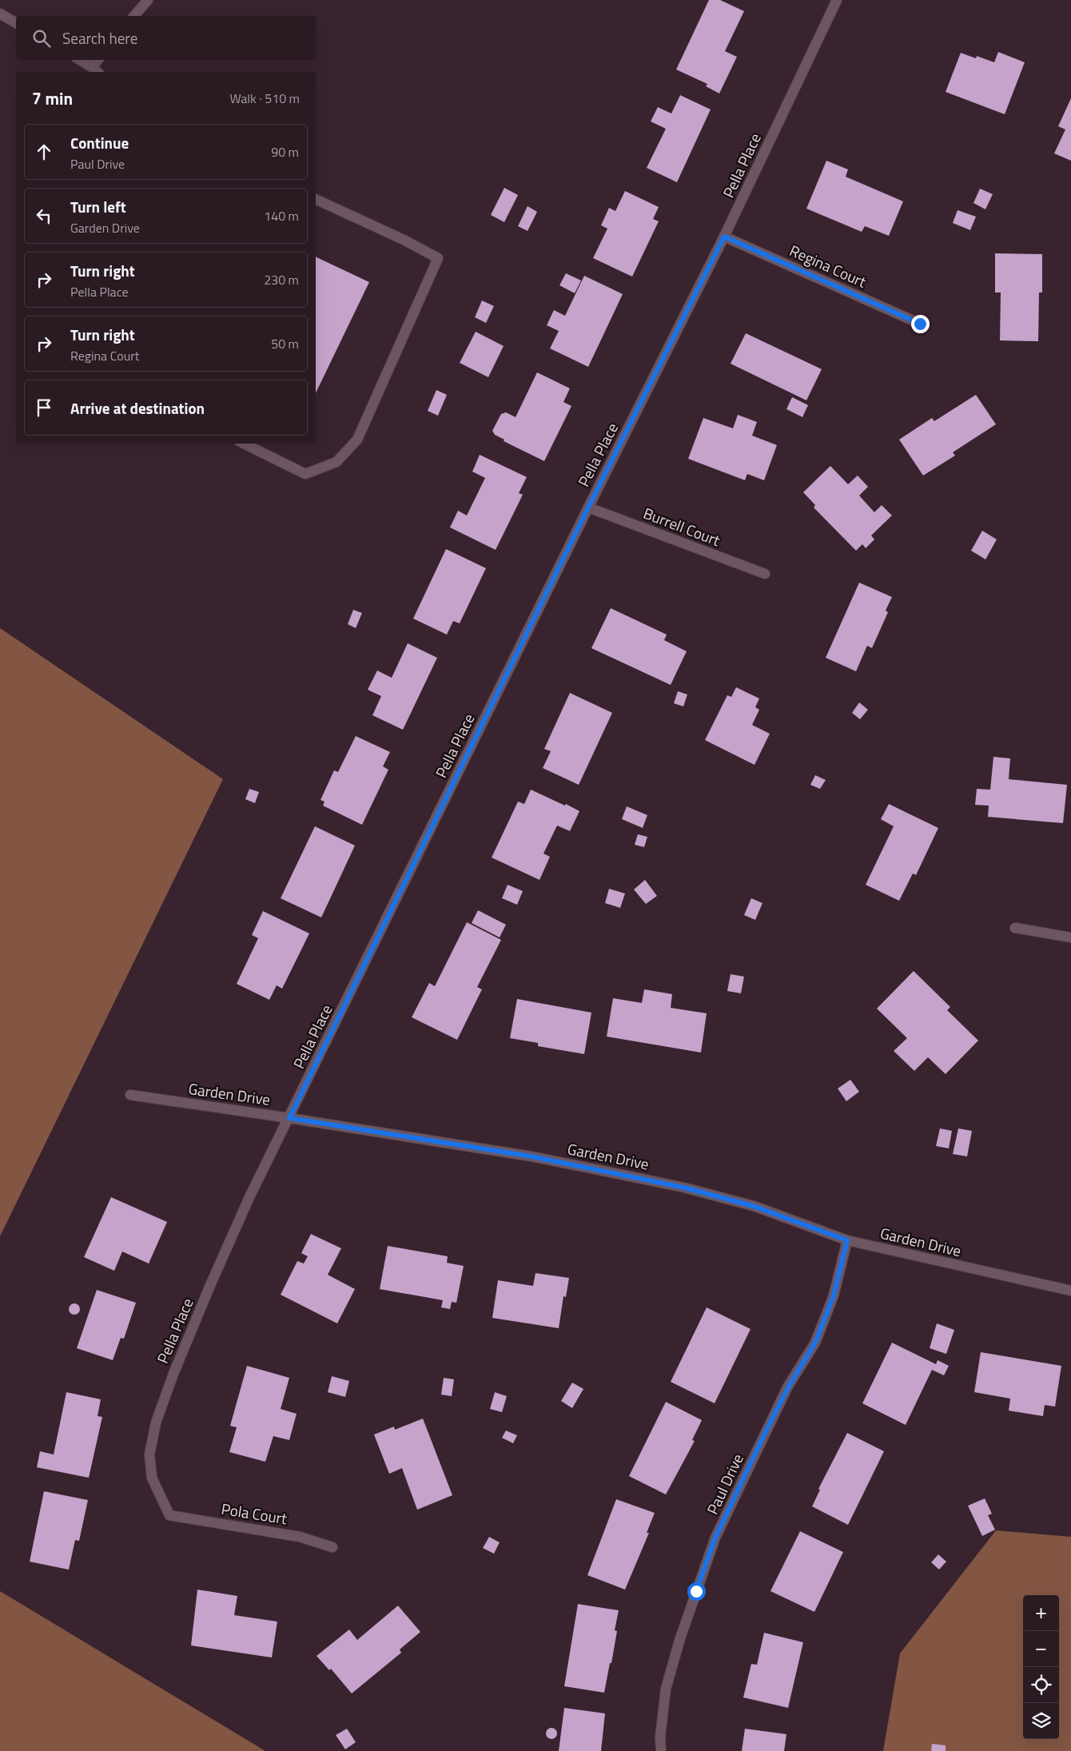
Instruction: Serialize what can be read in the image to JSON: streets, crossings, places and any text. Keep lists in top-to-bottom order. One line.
{"streets":{"street":["Pella Place","Regina Court","Burrell Court","Garden Drive","Paul Drive","Pola Court"]},"crossings":[["Pella Place","Regina Court"],["Pella Place","Burrell Court"],["Pella Place","Garden Drive"],["Pella Place","Pola Court"],["Garden Drive","Paul Drive"]],"page":{"search":"Search here","heading":["7 min","Walk · 510 m"],"list":[["Continue","Paul Drive","90 m"],["Turn left","Garden Drive","140 m"],["Turn right","Pella Place","230 m"],["Turn right","Regina Court","50 m"],"Arrive at destination"],"map_buttons":["+","−"]}}
